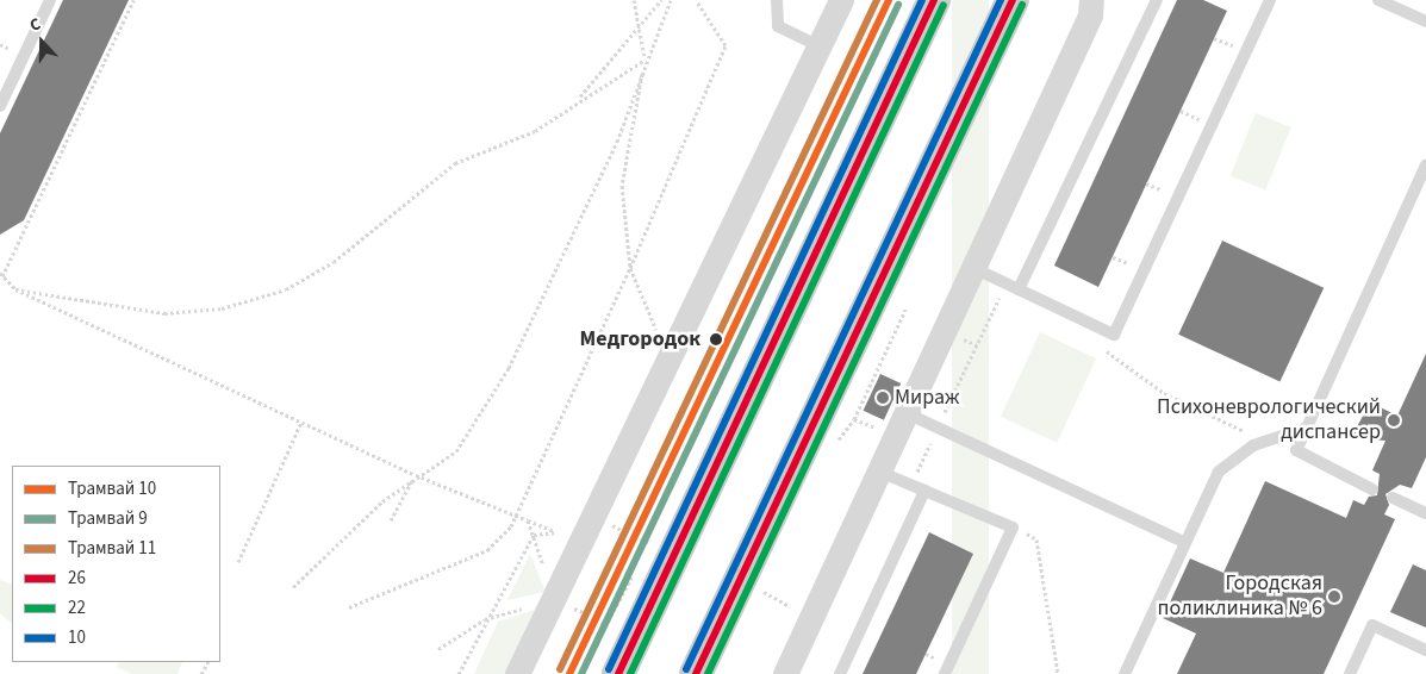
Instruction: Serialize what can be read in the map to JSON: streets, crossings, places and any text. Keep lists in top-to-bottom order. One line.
{"places":["Медгородок","Мираж","Психоневрологический диспансер","Городская поликлиника № 6"],"lines":["tram line 10","tram line 11","transit line 26","transit line 10","tram line 9","transit line 22"],"legend":["Трамвай 10","Трамвай 9","Трамвай 11","26","22","10"],"north":"top"}
